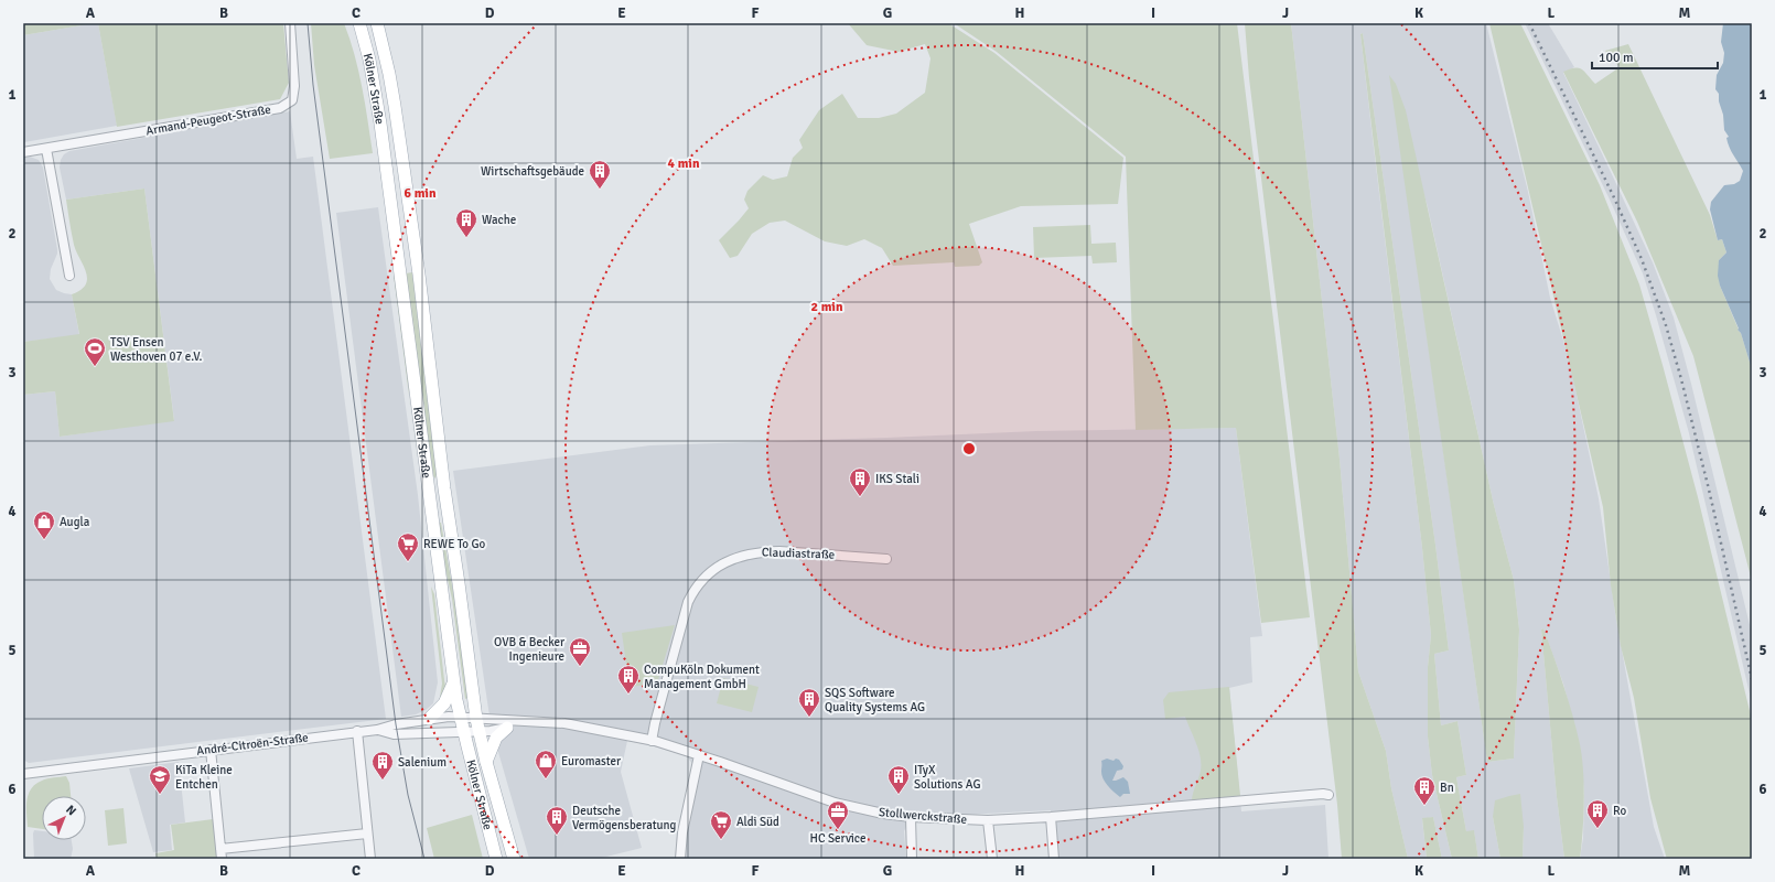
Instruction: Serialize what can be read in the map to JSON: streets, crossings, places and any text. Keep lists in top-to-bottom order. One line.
{"streets":{"main road":["Kölner Straße"],"street":["Armand-Peugeot-Straße","Claudiastraße","André-Citroën-Straße","Stollwerckstraße"]},"crossings":[["Kölner Straße","André-Citroën-Straße"],["Kölner Straße","Stollwerckstraße"],["Claudiastraße","Stollwerckstraße"],["André-Citroën-Straße","Stollwerckstraße"]],"places":{"building":["Wirtschaftsgebäude","Wache","IKS Stali","CompuKöln Dokument Management GmbH","SQS Software Quality Systems AG","Salenium","ITyX Solutions AG","Bn","Ro","Deutsche Vermögensberatung"],"sports":["TSV Ensen Westhoven 07 e.V."],"shop":["Augla","Euromaster"],"supermarket":["REWE To Go","Aldi Süd"],"office":["OVB & Becker Ingenieure","HC Service"],"school or university":["KiTa Kleine Entchen"]},"scale_bar":"100 m","north":"top right","grid":{"columns":["A","B","C","D","E","F","G","H","I","J","K","L","M"],"rows":["1","2","3","4","5","6"]},"rings":["4 min","6 min","2 min"]}
